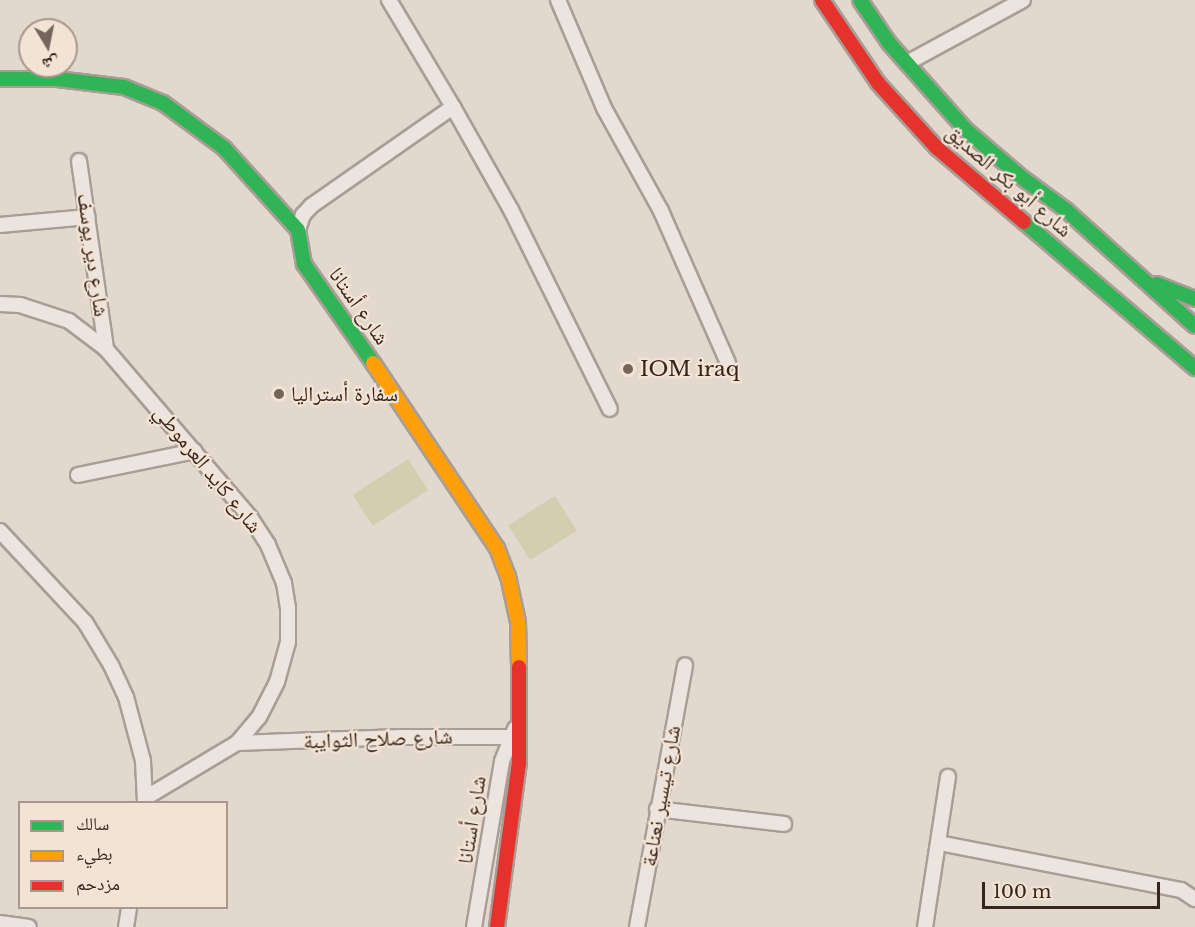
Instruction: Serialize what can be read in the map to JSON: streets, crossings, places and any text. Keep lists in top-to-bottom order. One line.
{"streets":{"street":["شارع أبو بكر الصديق","شارع دير يوسف","شارع أستانا","شارع كايد العرموطي","شارع صلاح الثوايبة","شارع تيسير نعناعة"]},"crossings":[["شارع دير يوسف","شارع كايد العرموطي"],["شارع أستانا","شارع صلاح الثوايبة"],["شارع كايد العرموطي","شارع صلاح الثوايبة"]],"places":["IOM iraq","سفارة أستراليا"],"legend":["سالك","بطيء","مزدحم"],"scale_bar":"100 m","north":"bottom"}
